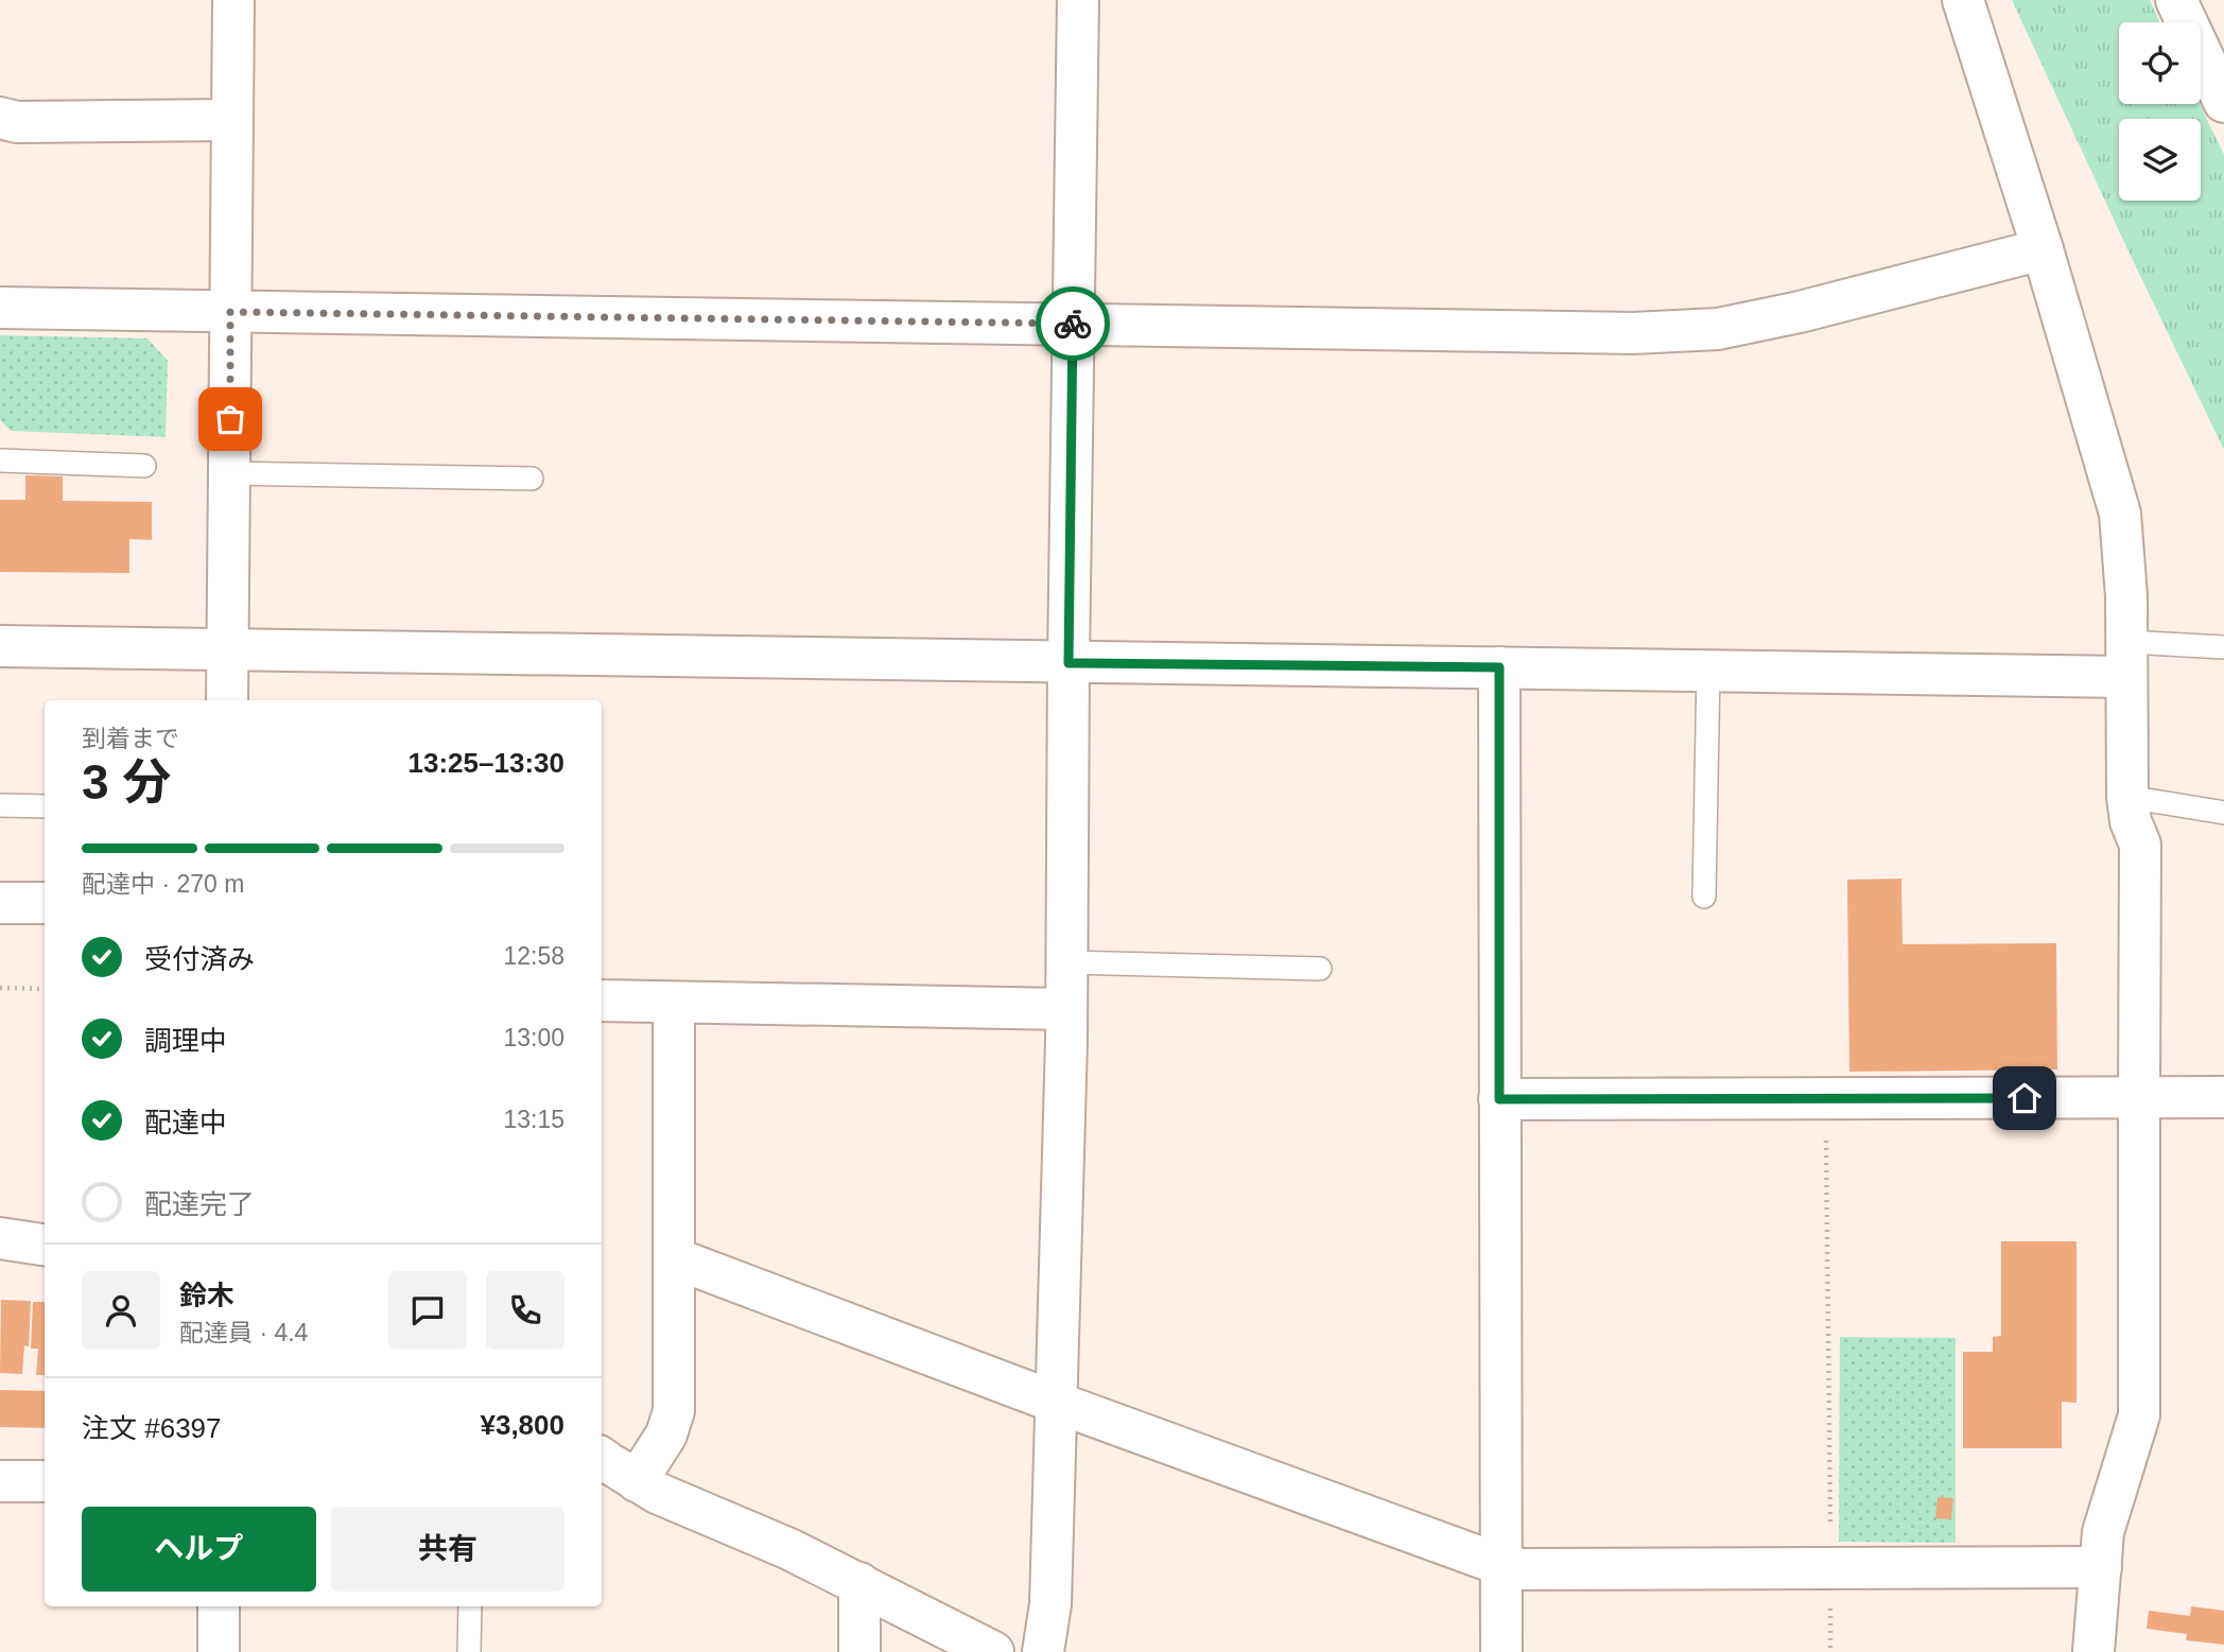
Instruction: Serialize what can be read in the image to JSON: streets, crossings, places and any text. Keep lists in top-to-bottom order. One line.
{"page":{"heading":["3 分","到着まで","13:25–13:30"],"panel":["鈴木","配達員 · 4.4","注文 #6397","¥3,800"],"bar":"配達中 · 270 m","list":[["受付済み","12:58"],["調理中","13:00"],["配達中","13:15"],"配達完了"],"buttons":["ヘルプ","共有"]}}
